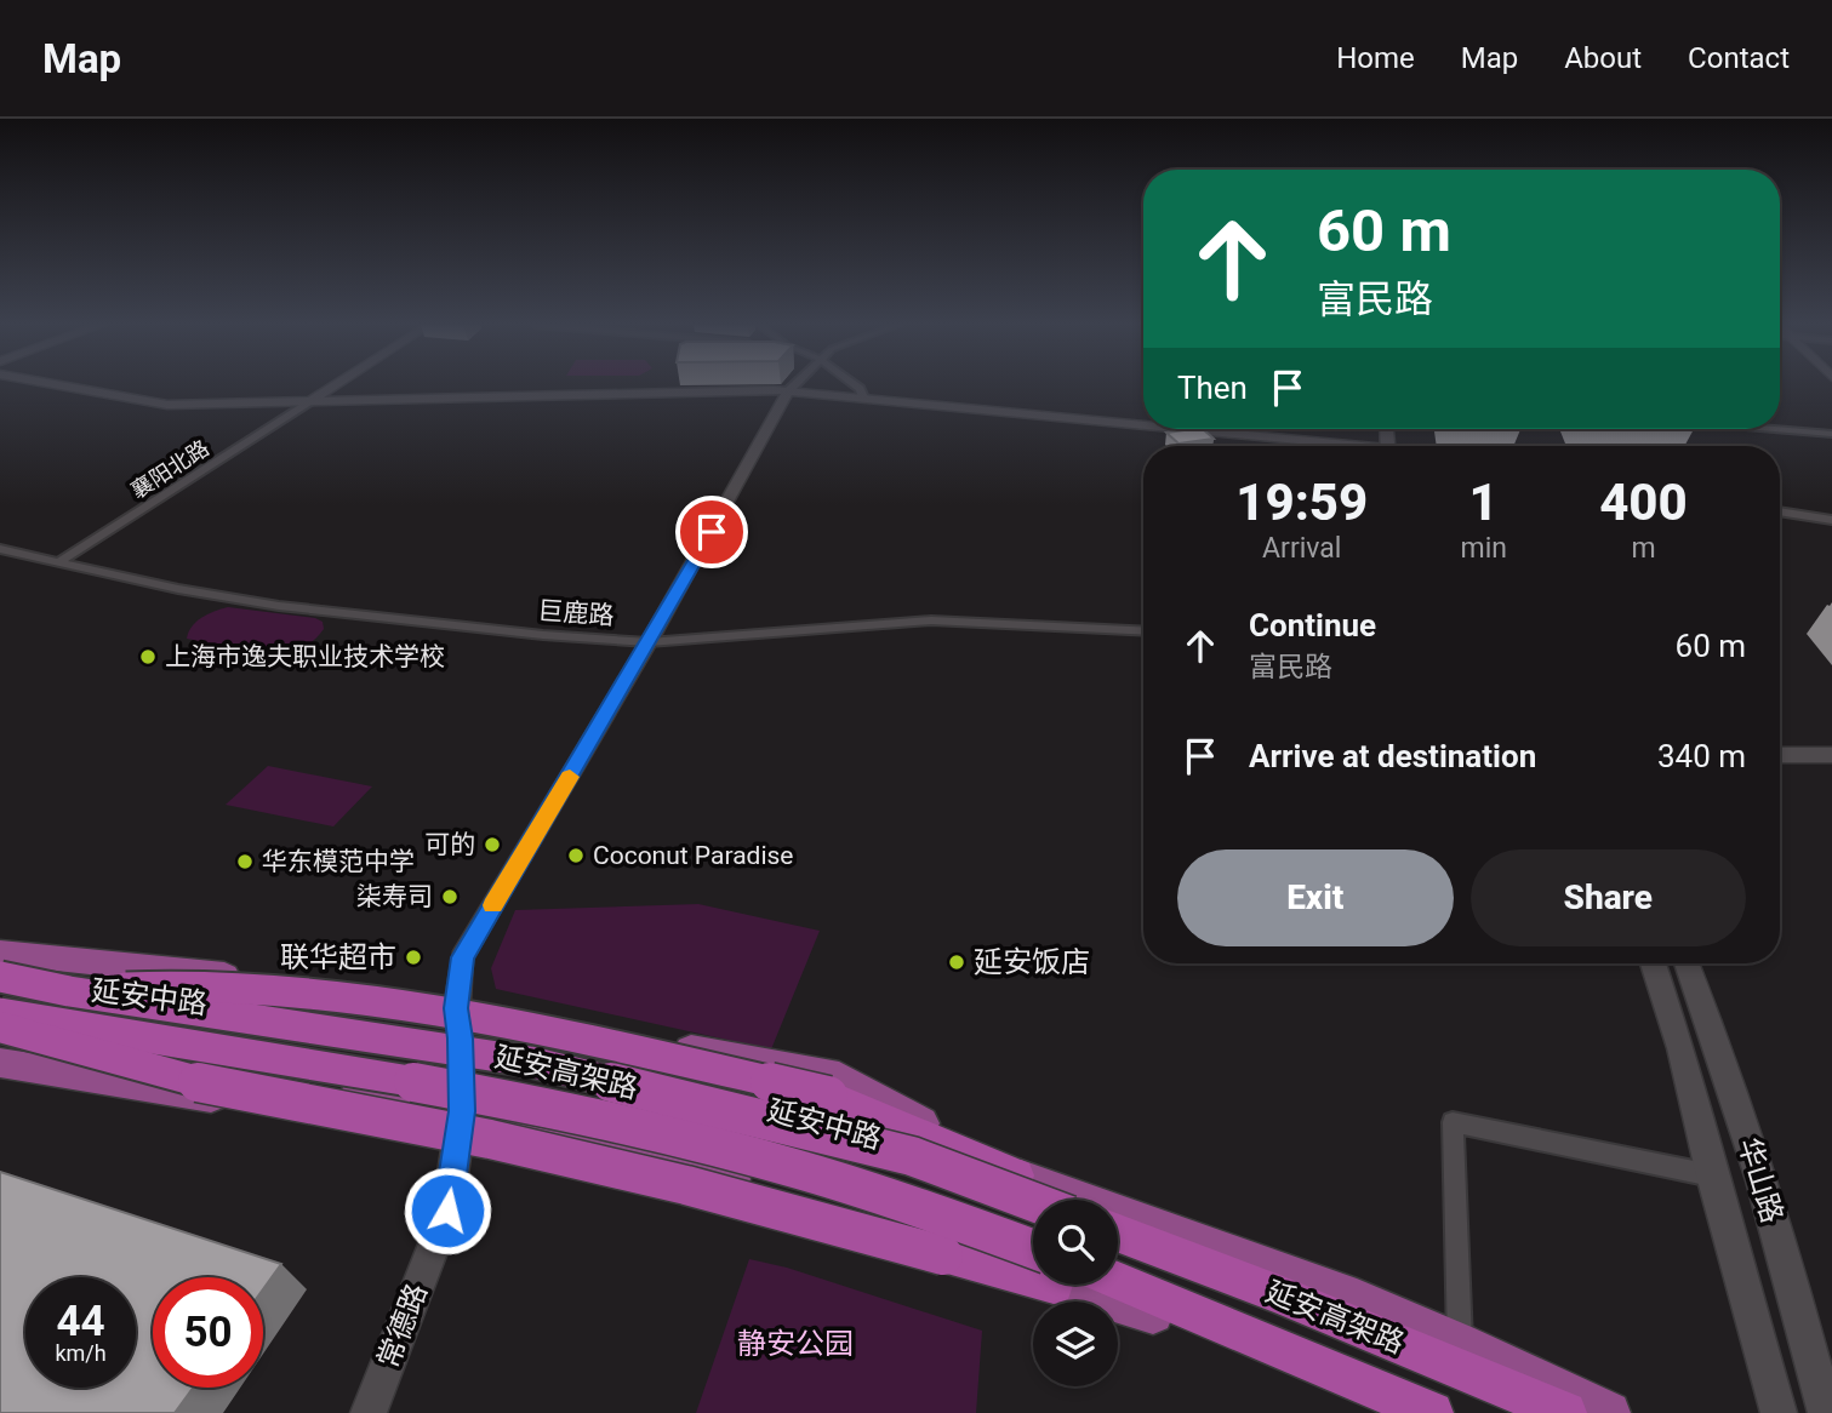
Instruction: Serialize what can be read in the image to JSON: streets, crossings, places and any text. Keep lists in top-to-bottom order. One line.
{"streets":{"highway":["延安高架路"],"main road":["延安中路","华山路","常德路"],"street":["襄阳北路","巨鹿路"]},"crossings":[["襄阳北路","巨鹿路"],["延安中路","延安高架路"],["延安中路","常德路"]],"parks":["静安公园"],"places":["上海市逸夫职业技术学校","可的","Coconut Paradise","华东模范中学","柒寿司","联华超市","延安饭店"],"page":{"header":"Map","nav":["Home","Map","About","Contact"],"turn":["60 m","富民路"],"then":"Then","eta":["19:59","Arrival","1","min","400","m"],"list":[{"name":"Continue","note":"富民路","value":"60 m"},{"name":"Arrive at destination","value":"340 m"}],"buttons":["Exit","Share"],"speed":"44 km/h","limit":"50"}}
